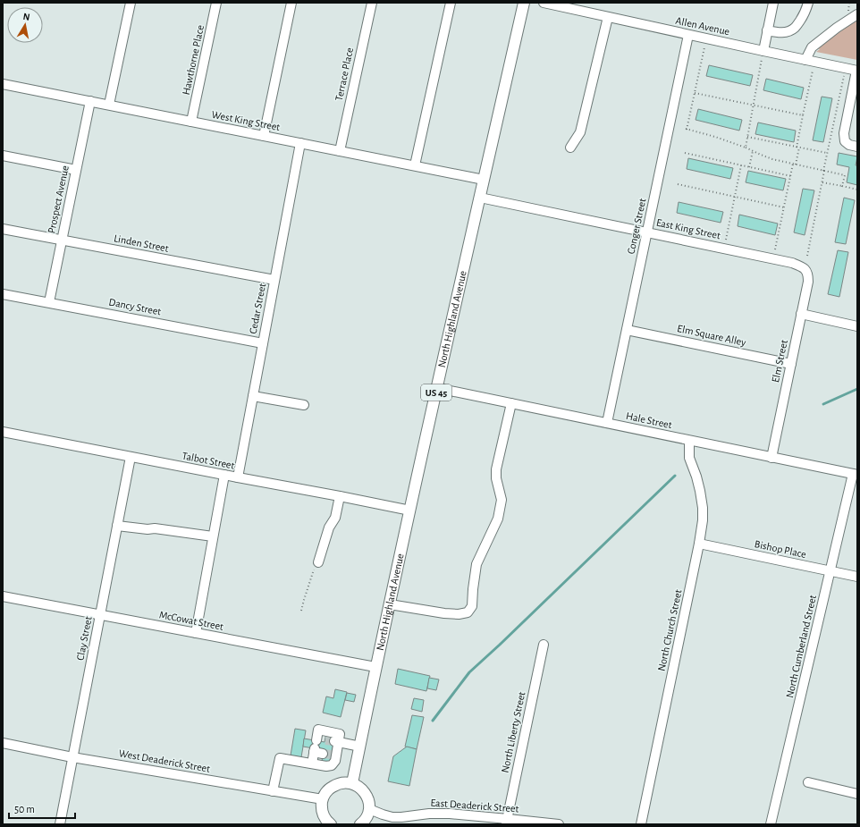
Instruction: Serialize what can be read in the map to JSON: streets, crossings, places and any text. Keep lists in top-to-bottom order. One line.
{"streets":{"main road":["North Highland Avenue","US 45"],"street":["Allen Avenue","Hawthorne Place","Terrace Place","West King Street","Prospect Avenue","Conger Street","East King Street","Linden Street","Dancy Street","Cedar Street","Elm Square Alley","Elm Street","Hale Street","Talbot Street","Bishop Place","McCowat Street","North Church Street","Clay Street","North Cumberland Street","North Liberty Street","West Deaderick Street","East Deaderick Street"]},"crossings":[["Allen Avenue","Conger Street"],["Hawthorne Place","West King Street"],["Terrace Place","West King Street"],["West King Street","Prospect Avenue"],["West King Street","Cedar Street"],["West King Street","North Highland Avenue"],["Prospect Avenue","Linden Street"],["Prospect Avenue","Dancy Street"],["Conger Street","East King Street"],["Conger Street","Elm Square Alley"],["Conger Street","Hale Street"],["East King Street","North Highland Avenue"],["East King Street","Elm Street"],["Linden Street","Cedar Street"],["Dancy Street","Cedar Street"],["Cedar Street","Talbot Street"],["North Highland Avenue","Hale Street"],["North Highland Avenue","Talbot Street"],["North Highland Avenue","McCowat Street"],["Elm Square Alley","Elm Street"],["Elm Street","Hale Street"],["Hale Street","North Church Street"],["Hale Street","North Cumberland Street"],["Talbot Street","Clay Street"],["Bishop Place","North Church Street"],["Bishop Place","North Cumberland Street"],["McCowat Street","Clay Street"],["Clay Street","West Deaderick Street"],["North Liberty Street","East Deaderick Street"]],"scale_bar":"50 m","north":"top"}
